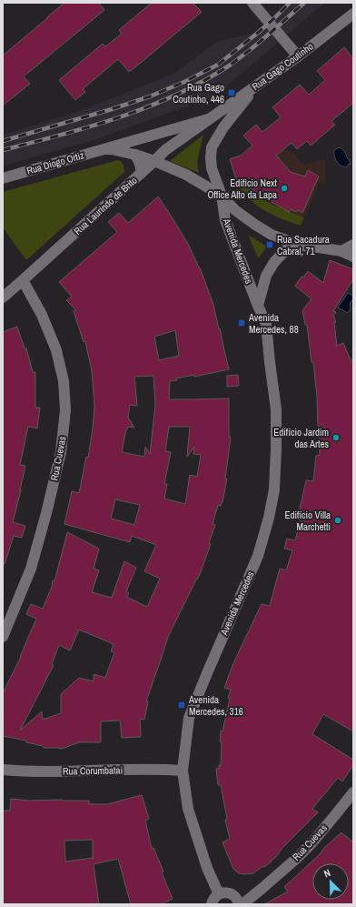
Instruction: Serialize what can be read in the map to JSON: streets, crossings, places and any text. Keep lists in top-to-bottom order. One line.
{"streets":{"street":["Rua Gago Coutinho","Rua Diogo Ortiz","Rua Laurindo de Brito","Avenida Mercedes","Rua Cuevas","Rua Corumbatai"]},"crossings":[["Rua Gago Coutinho","Rua Diogo Ortiz"],["Rua Gago Coutinho","Rua Laurindo de Brito"],["Rua Diogo Ortiz","Rua Laurindo de Brito"],["Rua Diogo Ortiz","Avenida Mercedes"],["Rua Laurindo de Brito","Avenida Mercedes"],["Rua Laurindo de Brito","Rua Cuevas"],["Avenida Mercedes","Rua Corumbatai"]],"places":{"transit":["Rua Gago Coutinho, 446","Rua Sacadura Cabral, 71","Avenida Mercedes, 88","Avenida Mercedes, 316"],"other":["Edificio Next Office Alto da Lapa","Edifício Jardim das Artes","Edifício Villa Marchetti"]},"north":"top left"}
